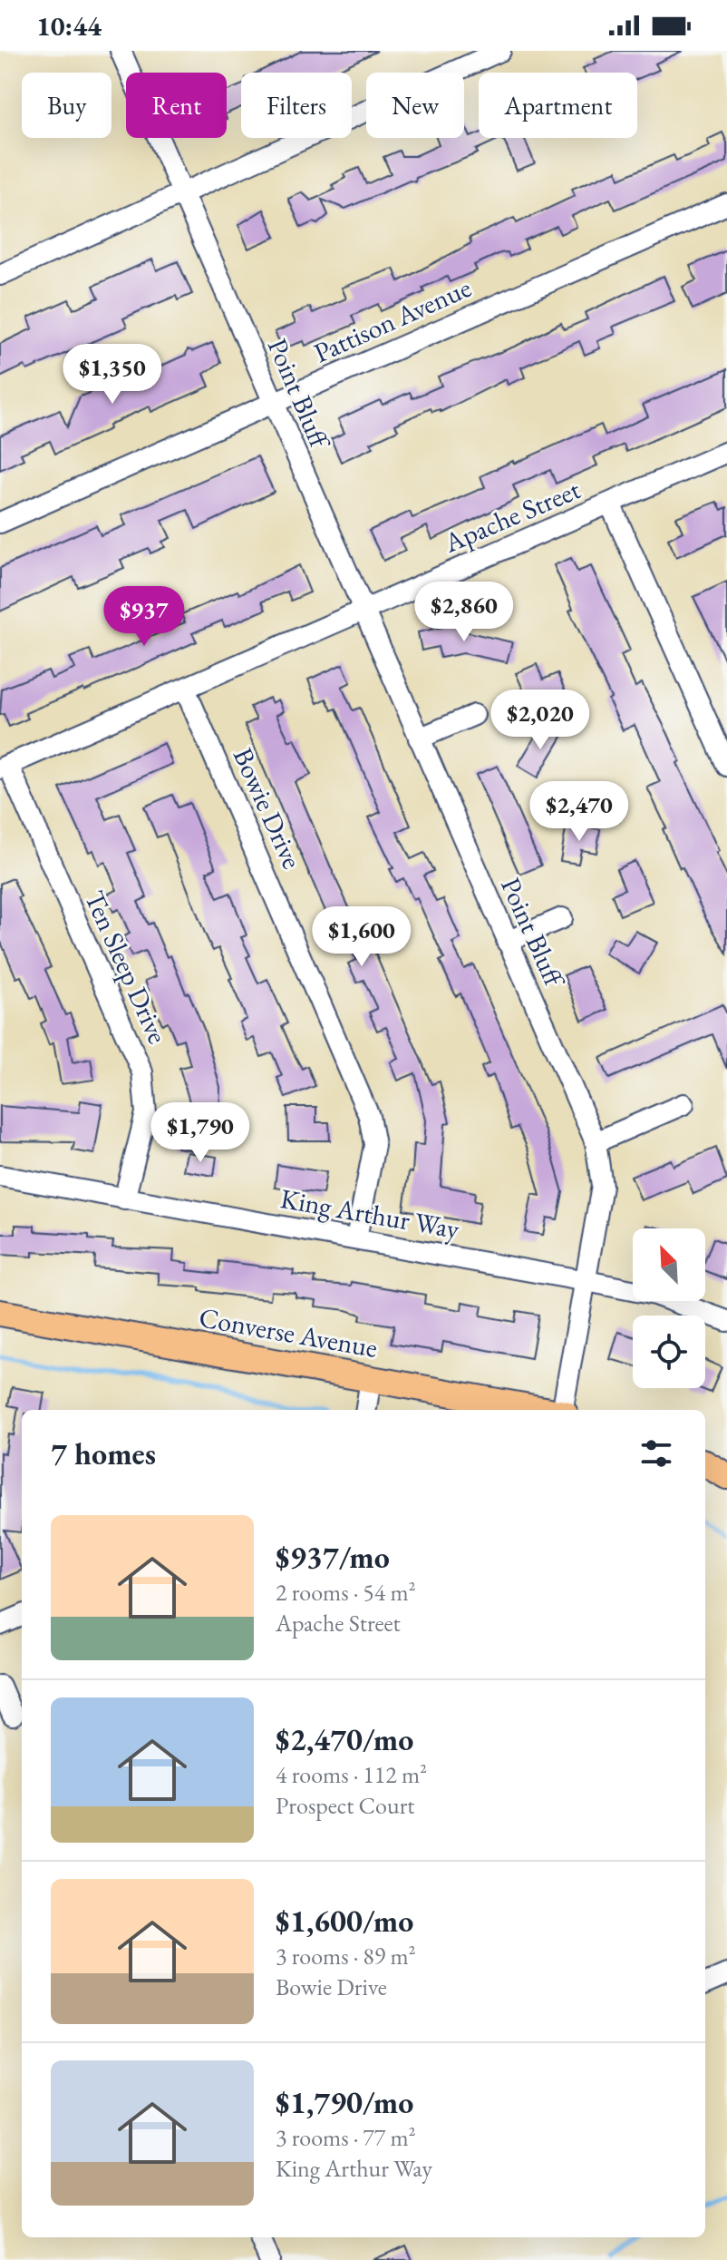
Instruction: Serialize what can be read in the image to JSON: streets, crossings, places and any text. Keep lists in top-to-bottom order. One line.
{"streets":{"main road":["Converse Avenue"],"street":["Pattison Avenue","Point Bluff","Apache Street","Bowie Drive","Ten Sleep Drive","King Arthur Way"]},"crossings":[["Pattison Avenue","Point Bluff"],["Point Bluff","Apache Street"],["Point Bluff","King Arthur Way"],["Apache Street","Bowie Drive"],["Apache Street","Ten Sleep Drive"],["Bowie Drive","King Arthur Way"],["Ten Sleep Drive","King Arthur Way"]],"north":"top left","page":{"status":"10:44","chip":["Buy","Rent","Filters","New","Apartment"],"price":["$1,350","$2,860","$937","$2,020","$2,470","$1,600","$1,790"],"heading":"7 homes","list":[{"name":"$937/mo","note":"2 rooms · 54 m² · Apache Street"},{"name":"$2,470/mo","note":"4 rooms · 112 m² · Prospect Court"},{"name":"$1,600/mo","note":"3 rooms · 89 m² · Bowie Drive"},{"name":"$1,790/mo","note":"3 rooms · 77 m² · King Arthur Way"}]}}
